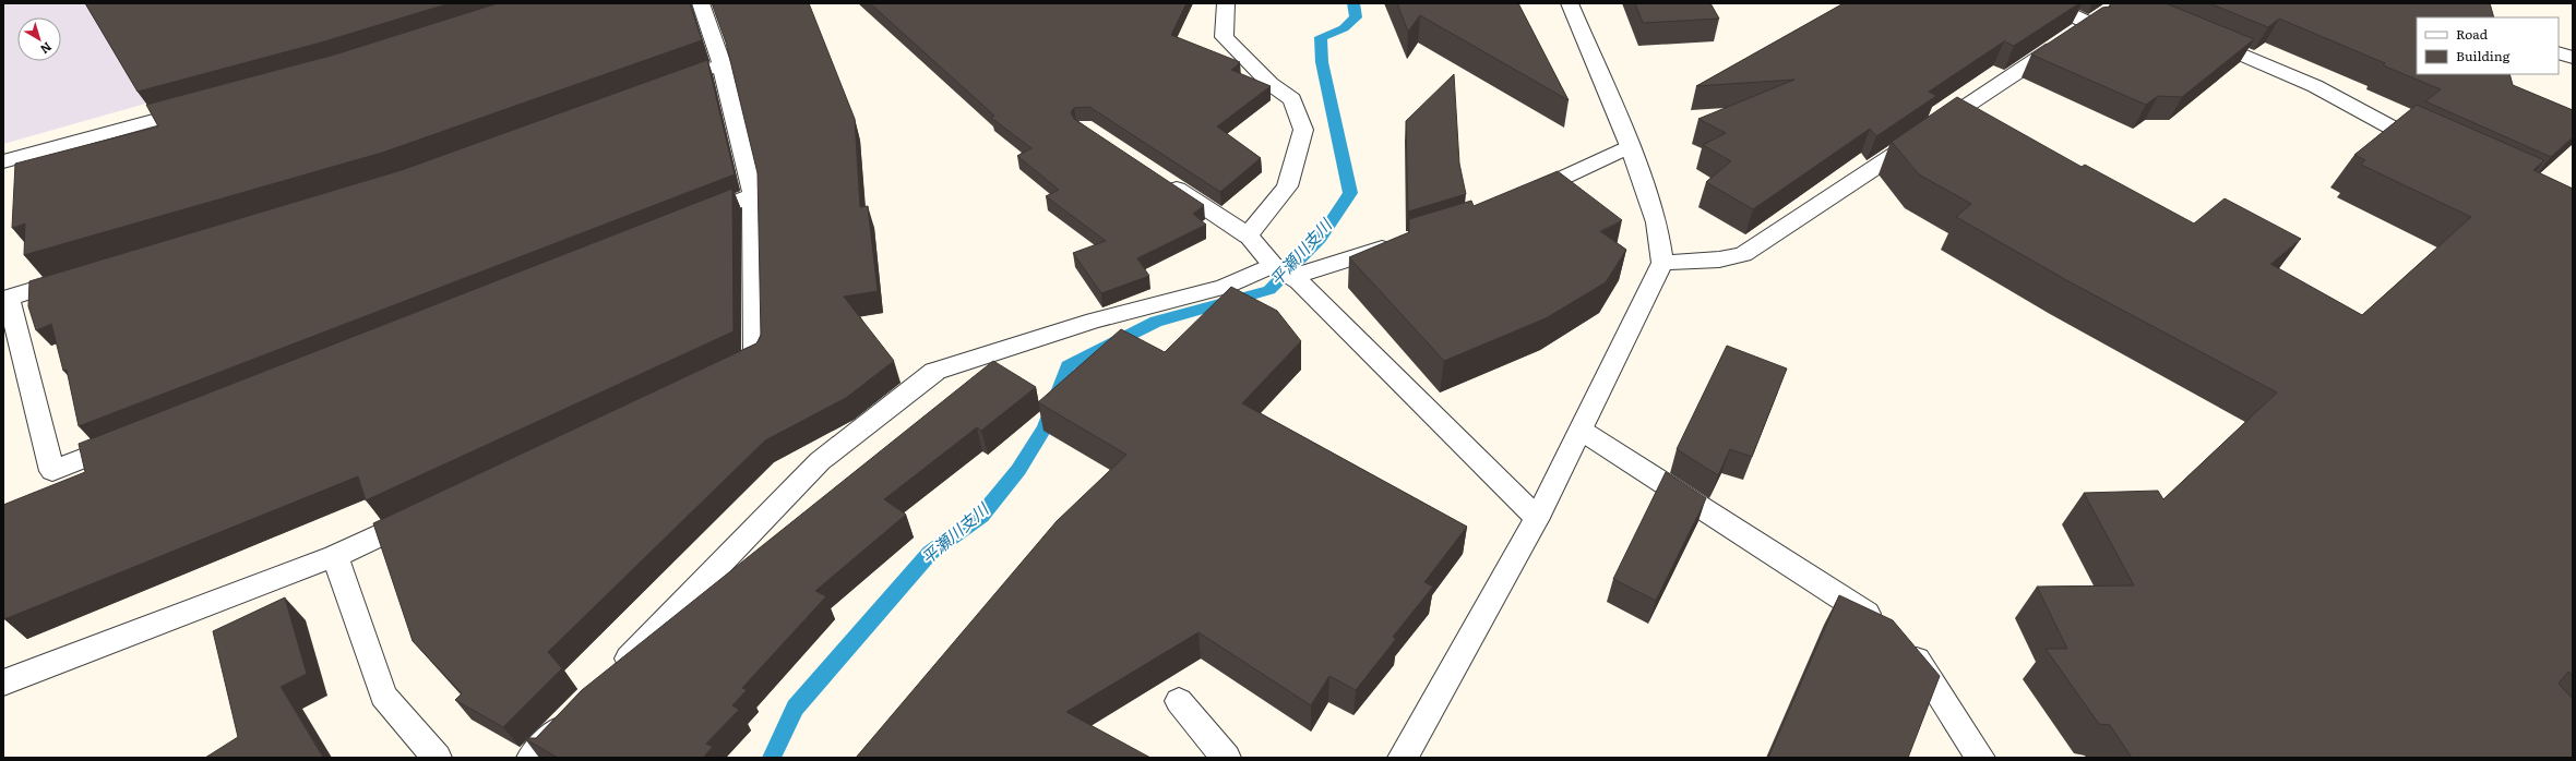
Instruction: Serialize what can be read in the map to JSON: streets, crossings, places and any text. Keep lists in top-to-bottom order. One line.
{"water":["平瀬川支川"],"legend":["Road","Building"],"north":"bottom right"}
